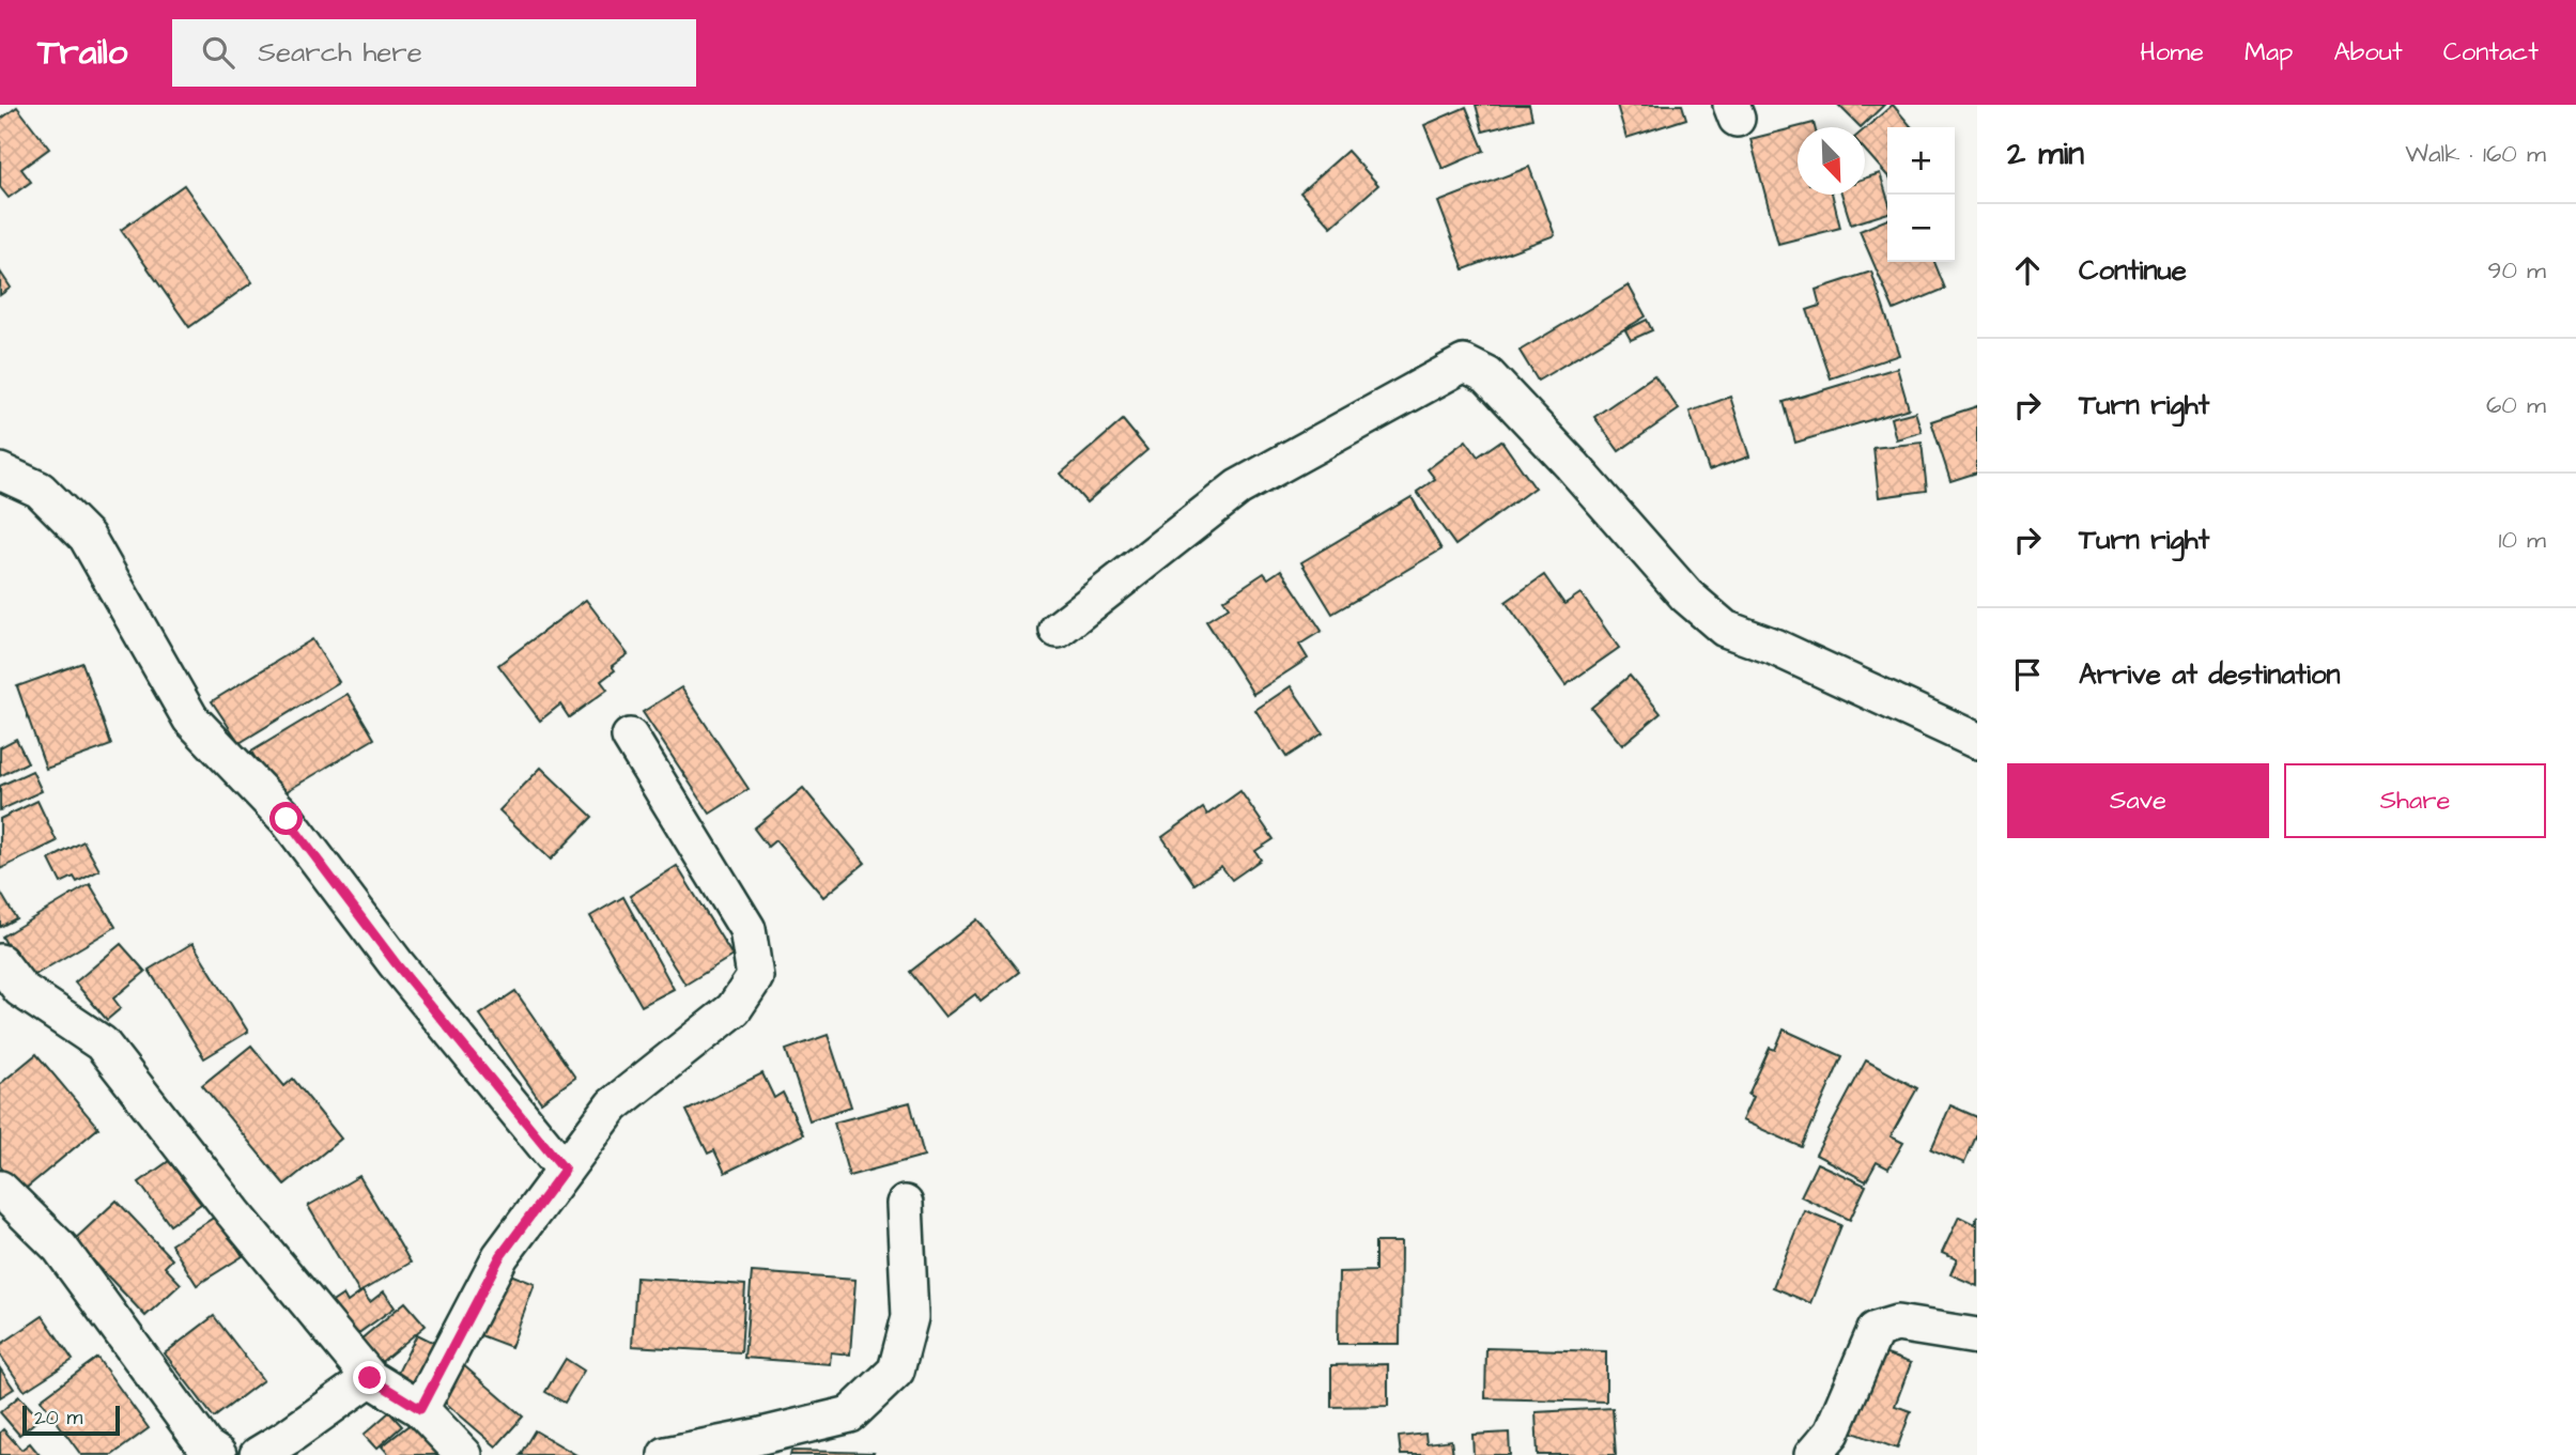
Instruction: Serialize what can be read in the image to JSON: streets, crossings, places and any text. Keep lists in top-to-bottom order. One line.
{"scale_bar":"20 m","north":"bottom right","page":{"header":"Trailo","search":"Search here","nav":["Home","Map","About","Contact"],"heading":["2 min","Walk · 160 m"],"map_buttons":["+","−"],"list":[["Continue","90 m"],["Turn right","60 m"],["Turn right","10 m"],"Arrive at destination"],"buttons":["Save","Share"],"scale":"20 m"}}
